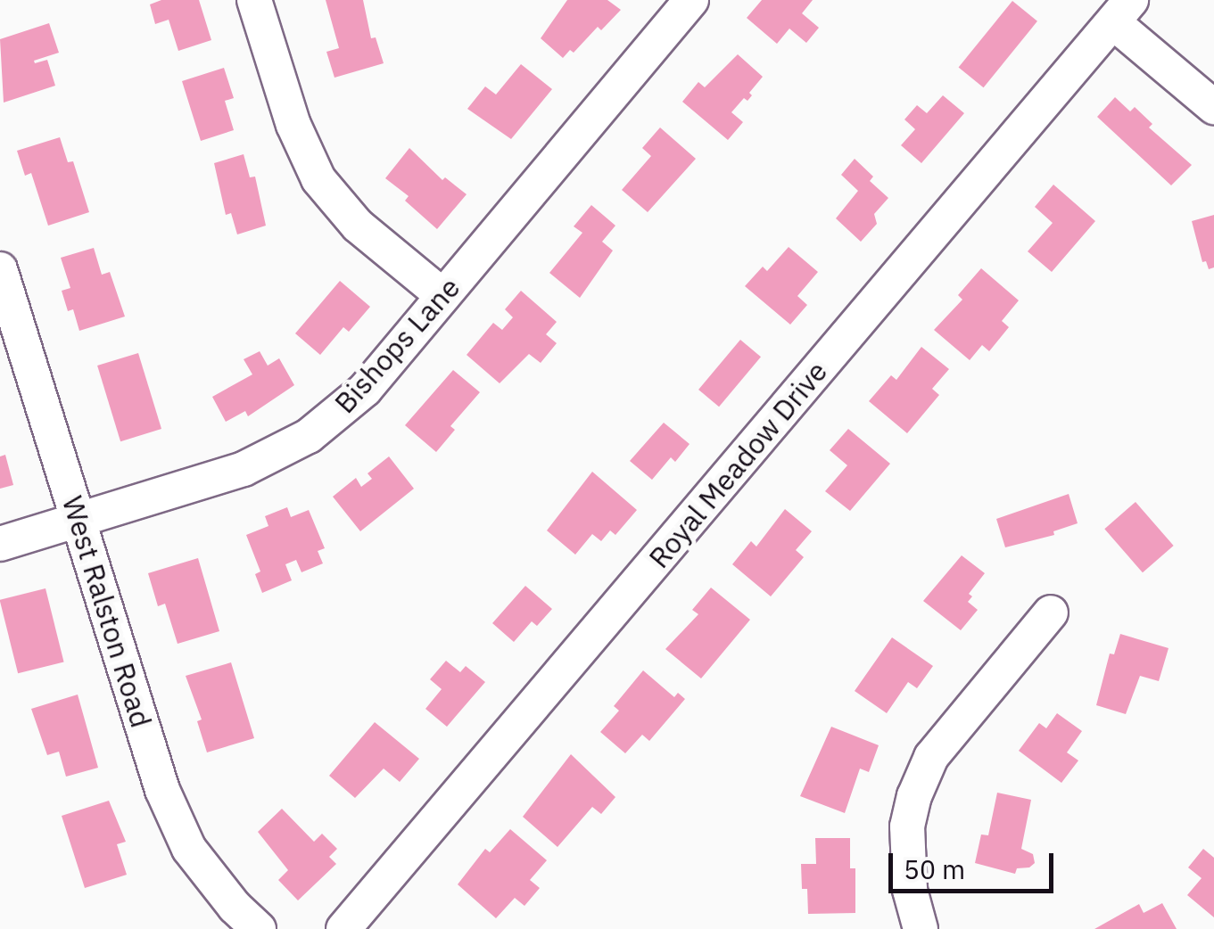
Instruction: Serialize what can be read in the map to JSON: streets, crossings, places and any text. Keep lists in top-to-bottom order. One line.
{"streets":{"street":["Bishops Lane","Royal Meadow Drive","West Ralston Road"]},"crossings":[["Bishops Lane","West Ralston Road"]],"scale_bar":"50 m"}
